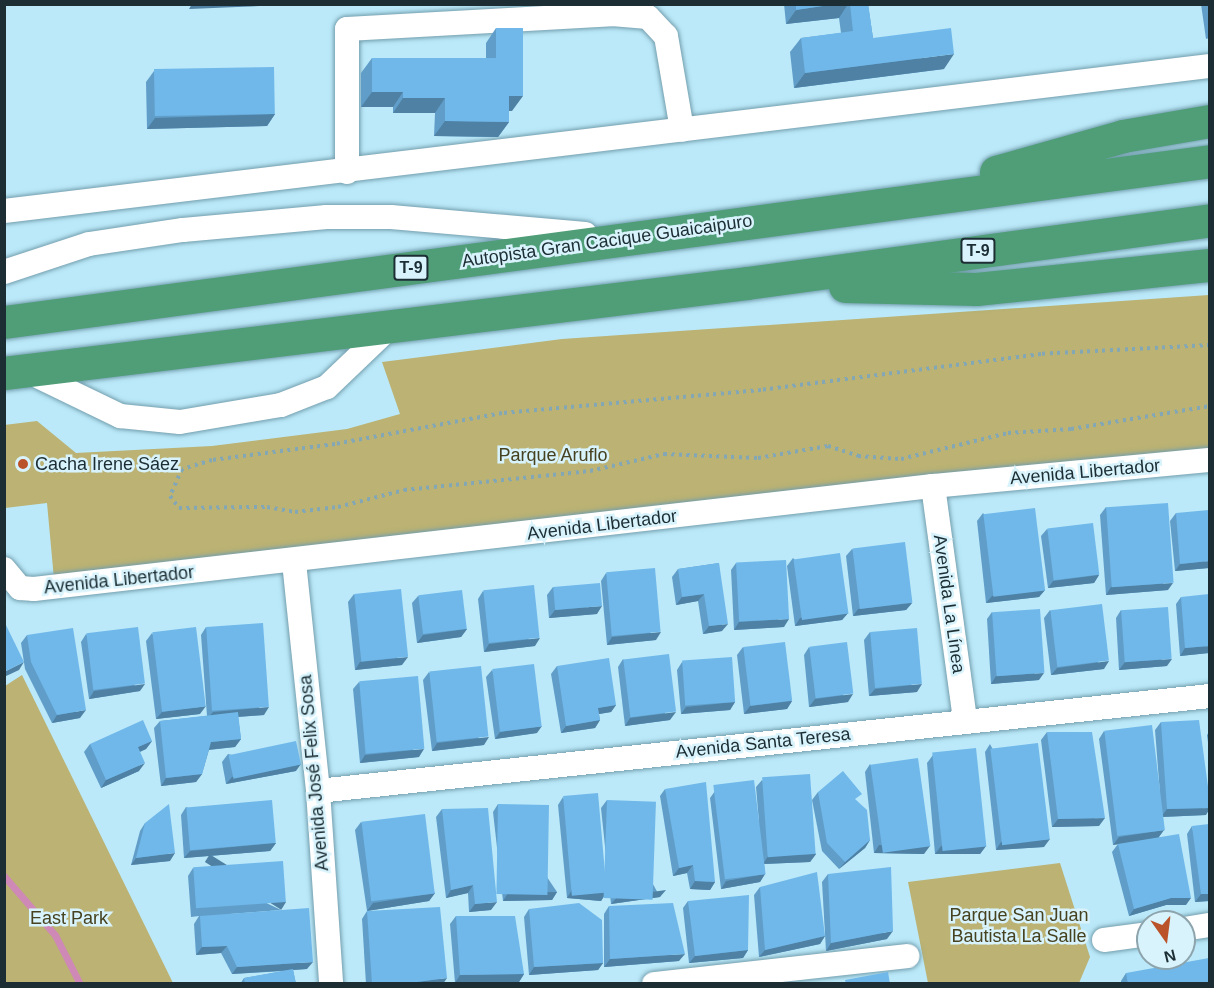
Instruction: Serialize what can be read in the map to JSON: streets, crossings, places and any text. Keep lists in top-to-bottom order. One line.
{"streets":{"highway":["Autopista Gran Cacique Guaicaipuro","T-9"],"street":["Avenida Libertador","Avenida La Línea","Avenida Santa Teresa","Avenida José Felix Sosa"]},"crossings":[["Avenida Libertador","Avenida La Línea"],["Avenida Libertador","Avenida José Felix Sosa"],["Avenida La Línea","Avenida Santa Teresa"],["Avenida Santa Teresa","Avenida José Felix Sosa"]],"parks":["Parque Aruflo","Parque San Juan Bautista La Salle","East Park"],"places":["Cacha Irene Sáez"],"north":"bottom"}
